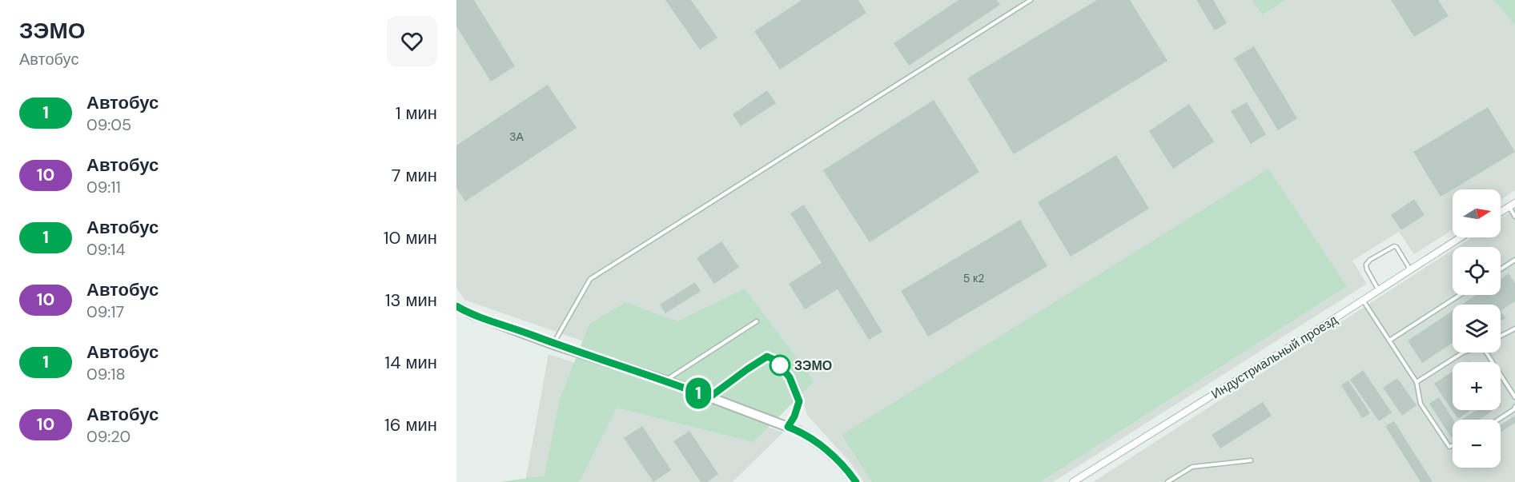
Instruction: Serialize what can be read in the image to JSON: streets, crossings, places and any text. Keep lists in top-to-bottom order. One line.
{"streets":{"street":["Индустриальный проезд"]},"places":["ЗЭМО"],"lines":["bus line 1"],"house_numbers":["3А","5 к2"],"north":"right","page":{"heading":["ЗЭМО","Автобус"],"on_map":"1","list":[{"mark":"1","name":"Автобус","note":"09:05","value":"1 мин"},{"mark":"10","name":"Автобус","note":"09:11","value":"7 мин"},{"mark":"1","name":"Автобус","note":"09:14","value":"10 мин"},{"mark":"10","name":"Автобус","note":"09:17","value":"13 мин"},{"mark":"1","name":"Автобус","note":"09:18","value":"14 мин"},{"mark":"10","name":"Автобус","note":"09:20","value":"16 мин"}],"map_buttons":["+","−"]}}
